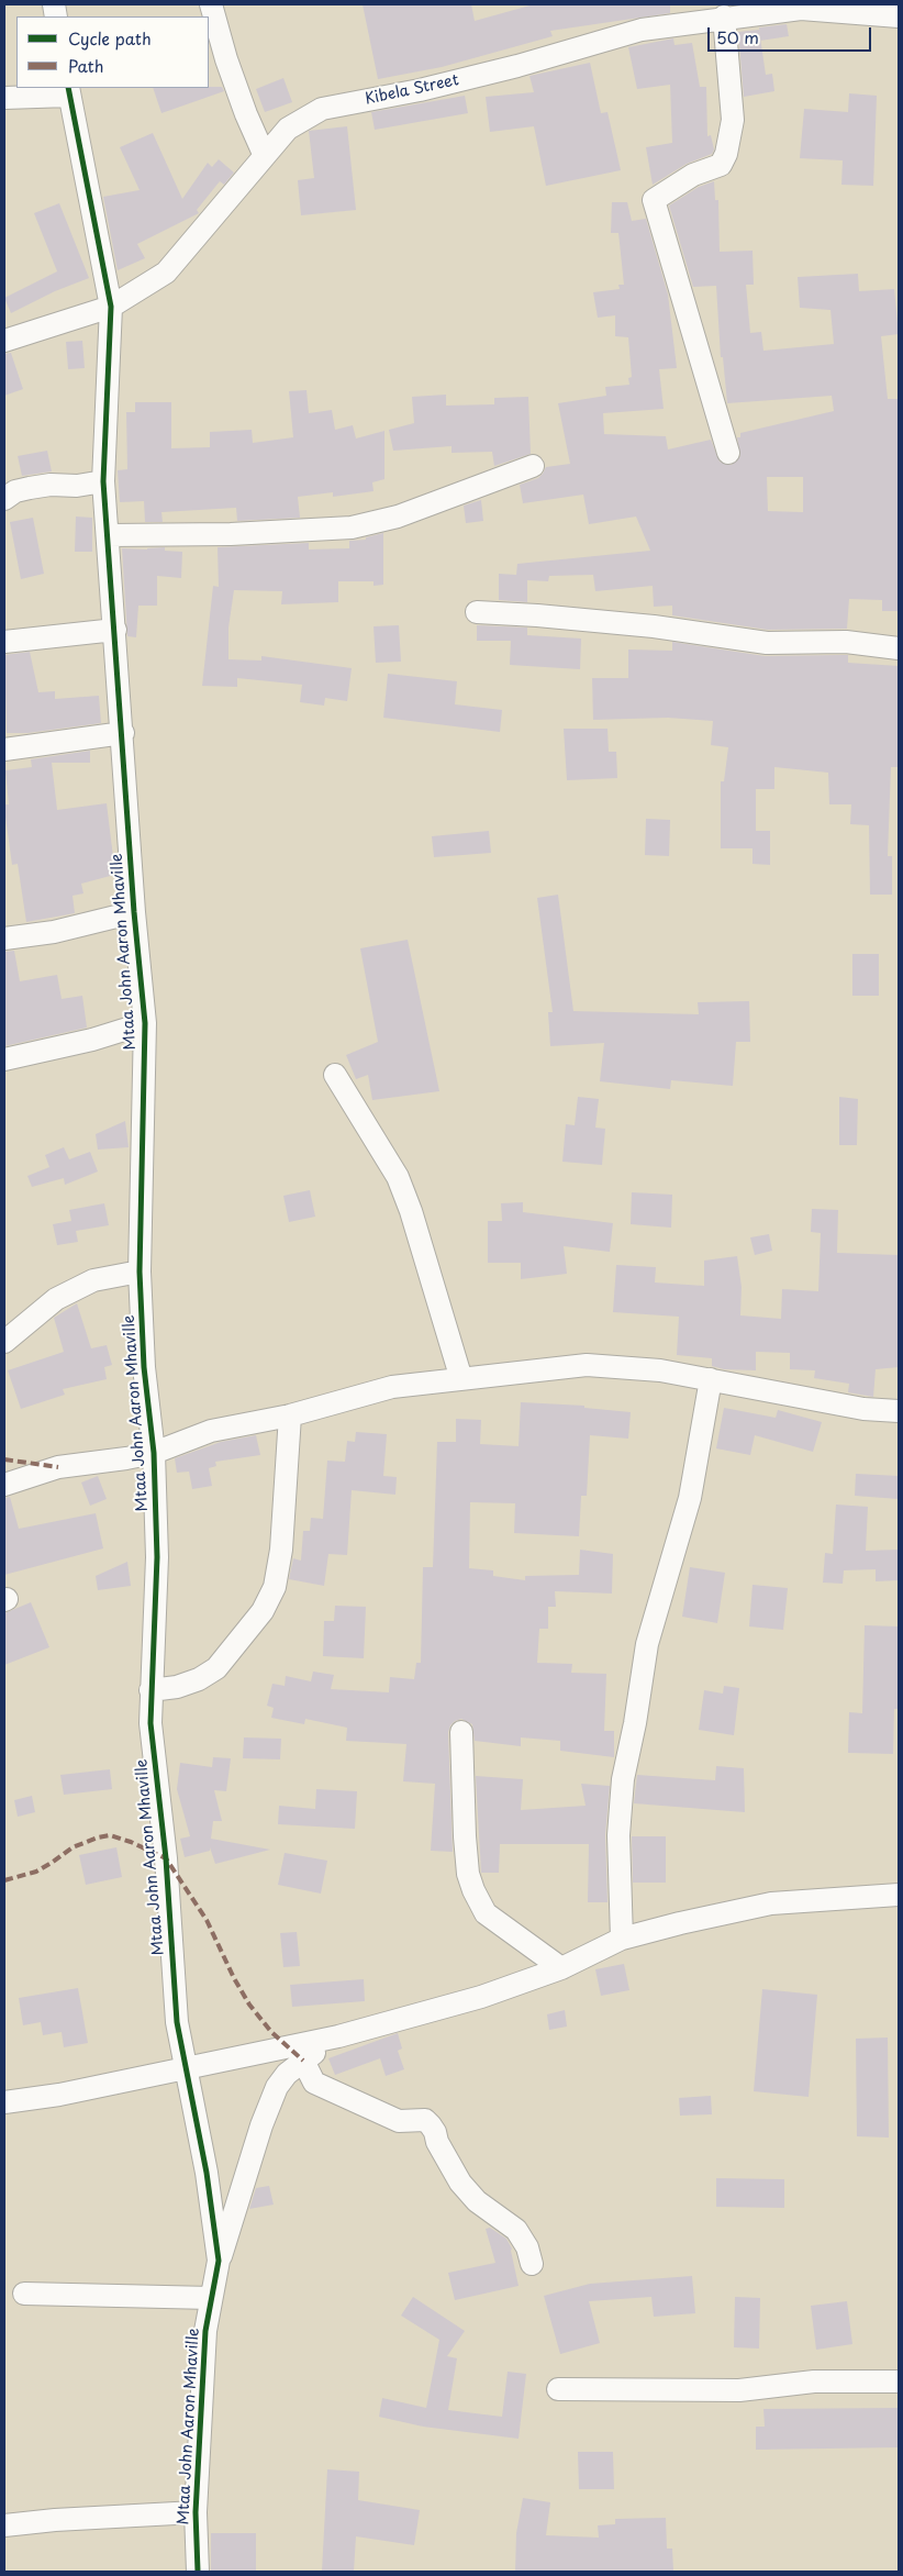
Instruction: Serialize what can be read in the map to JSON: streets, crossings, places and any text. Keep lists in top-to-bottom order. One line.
{"streets":{"street":["Kibela Street","Mtaa John Aaron Mhaville"]},"crossings":[["Kibela Street","Mtaa John Aaron Mhaville"]],"legend":["Cycle path","Path"],"scale_bar":"50 m"}
